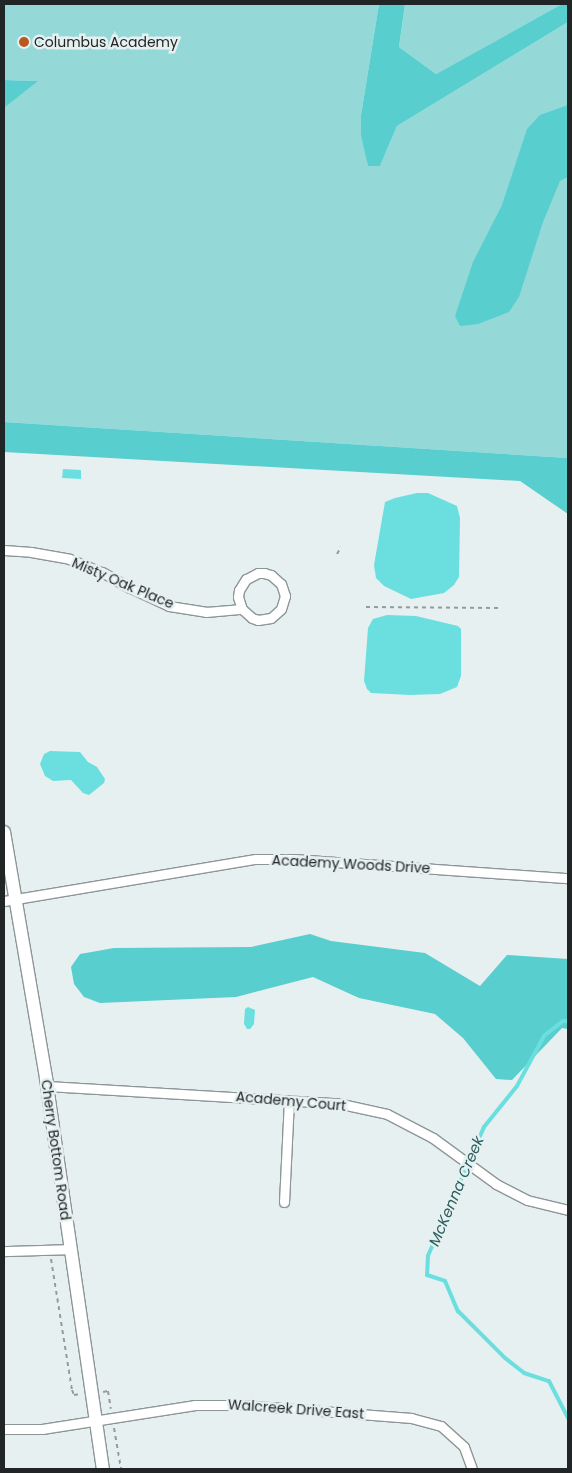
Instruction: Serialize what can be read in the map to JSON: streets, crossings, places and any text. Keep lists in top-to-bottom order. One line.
{"streets":{"main road":["Cherry Bottom Road"],"street":["Misty Oak Place","Academy Woods Drive","Academy Court","Walcreek Drive East"]},"crossings":[["Academy Woods Drive","Cherry Bottom Road"],["Academy Court","Cherry Bottom Road"],["Cherry Bottom Road","Walcreek Drive East"]],"water":["McKenna Creek"],"places":["Columbus Academy"]}
